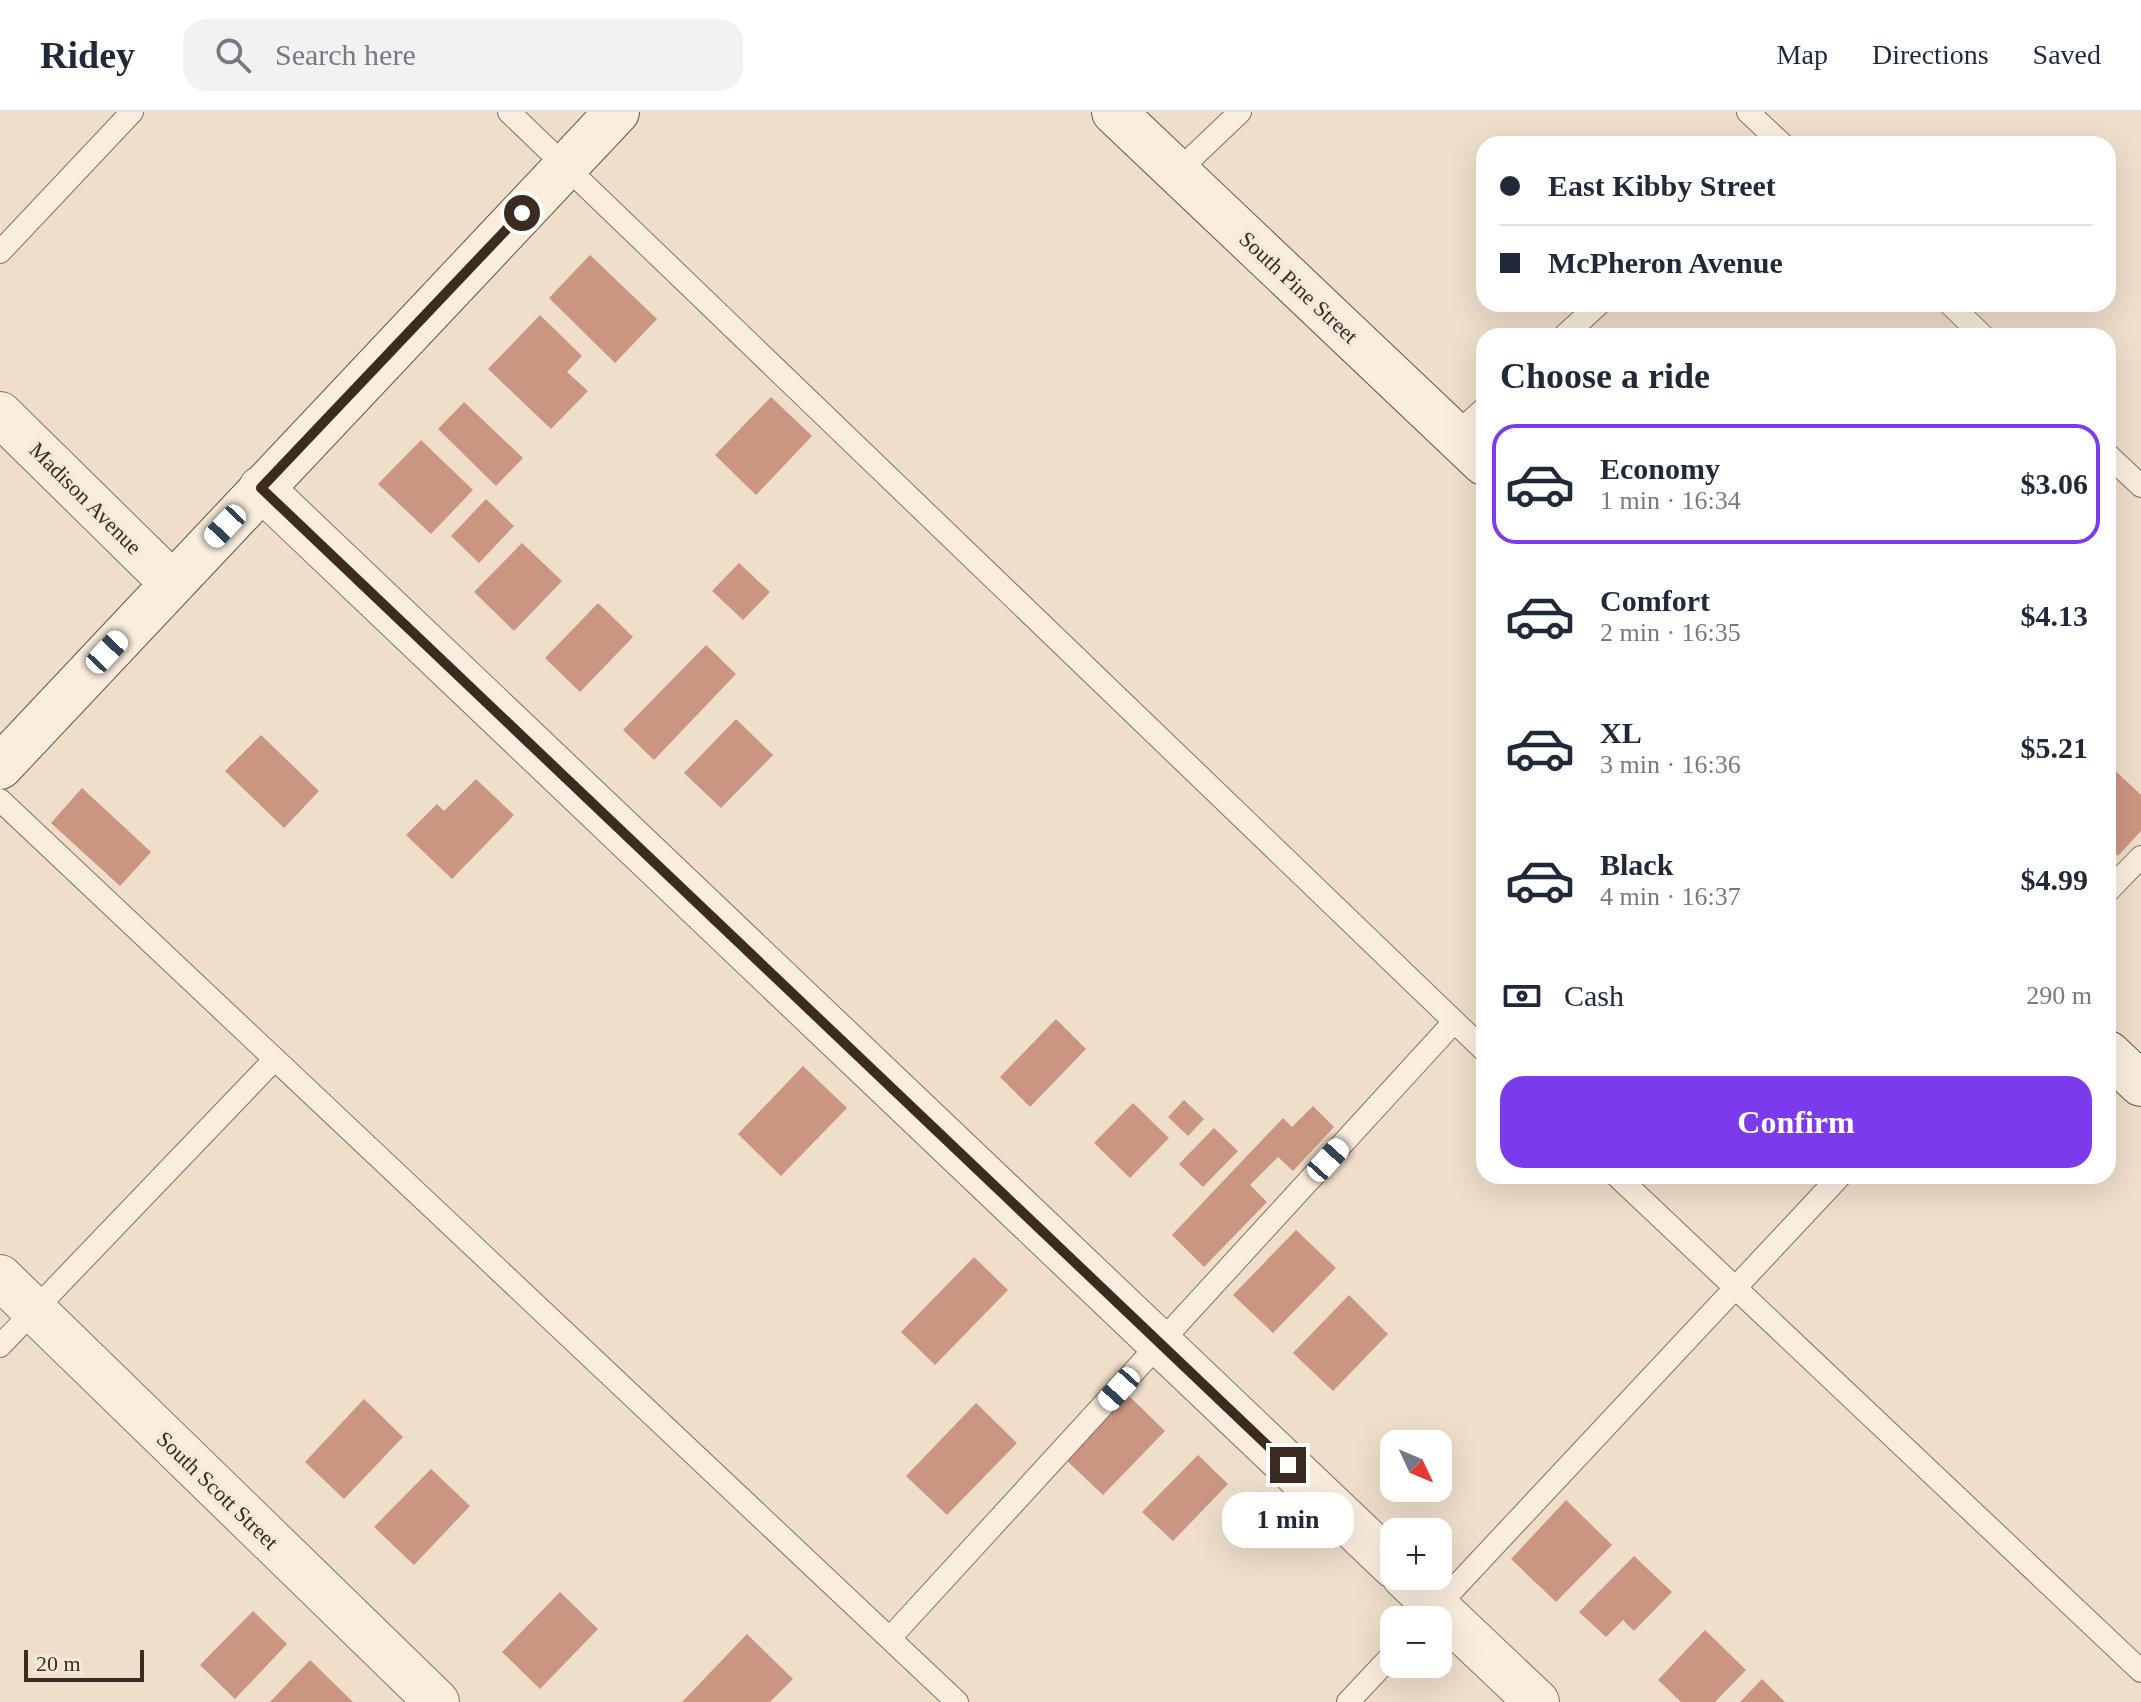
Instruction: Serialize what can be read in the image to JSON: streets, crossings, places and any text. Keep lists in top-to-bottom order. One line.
{"streets":{"street":["South Pine Street","Madison Avenue","South Scott Street"]},"scale_bar":"20 m","north":"bottom right","page":{"header":"Ridey","search":"Search here","nav":["Map","Directions","Saved"],"banner":["East Kibby Street","McPheron Avenue"],"heading":"Choose a ride","list":[{"name":"Economy","note":"1 min · 16:34","value":"$3.06"},{"name":"Comfort","note":"2 min · 16:35","value":"$4.13"},{"name":"XL","note":"3 min · 16:36","value":"$5.21"},{"name":"Black","note":"4 min · 16:37","value":"$4.99"}],"pay":["Cash","290 m"],"buttons":"Confirm","map_buttons":["+","−"],"bubble":"1 min","scale":"20 m"}}
